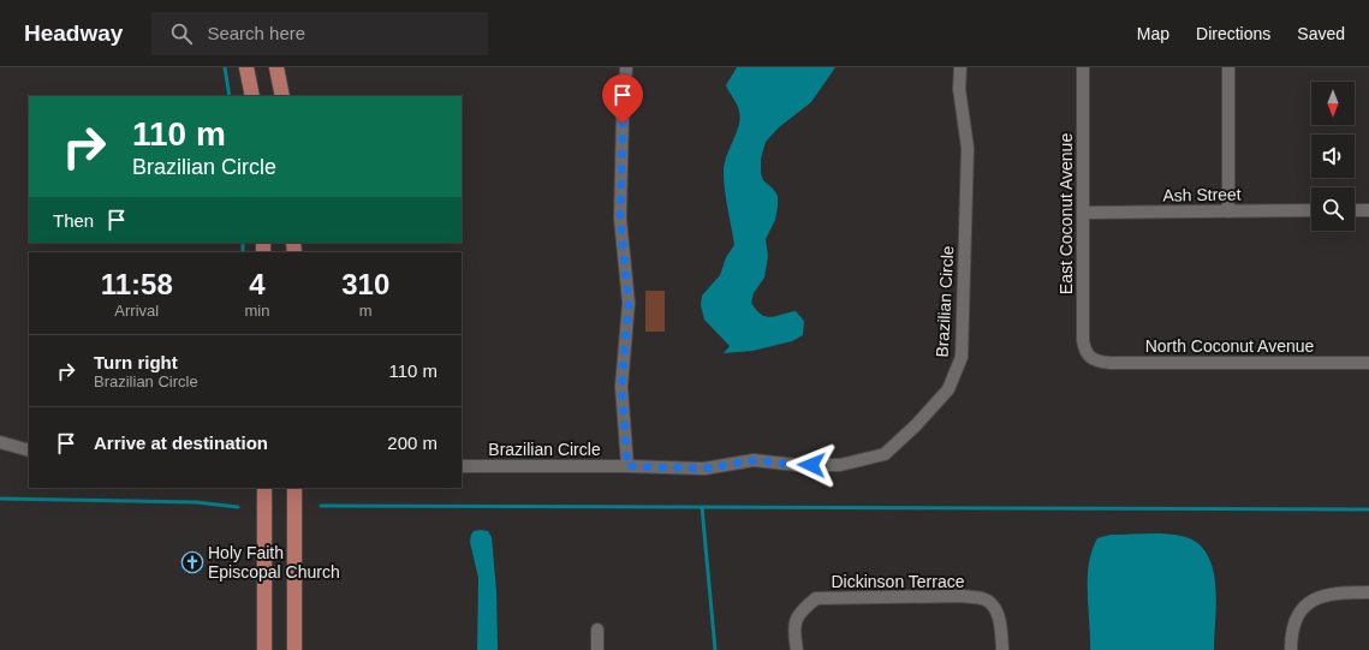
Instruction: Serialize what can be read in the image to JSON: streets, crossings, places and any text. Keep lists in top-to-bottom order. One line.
{"streets":{"street":["Ash Street","East Coconut Avenue","Brazilian Circle","North Coconut Avenue","Dickinson Terrace"]},"crossings":[["Ash Street","East Coconut Avenue"],["East Coconut Avenue","North Coconut Avenue"]],"places":{"church":["Holy Faith Episcopal Church"]},"north":"bottom","page":{"header":"Headway","search":"Search here","nav":["Map","Directions","Saved"],"turn":["110 m","Brazilian Circle"],"then":"Then","eta":["11:58","Arrival","4","min","310","m"],"list":[{"name":"Turn right","note":"Brazilian Circle","value":"110 m"},{"name":"Arrive at destination","value":"200 m"}]}}
